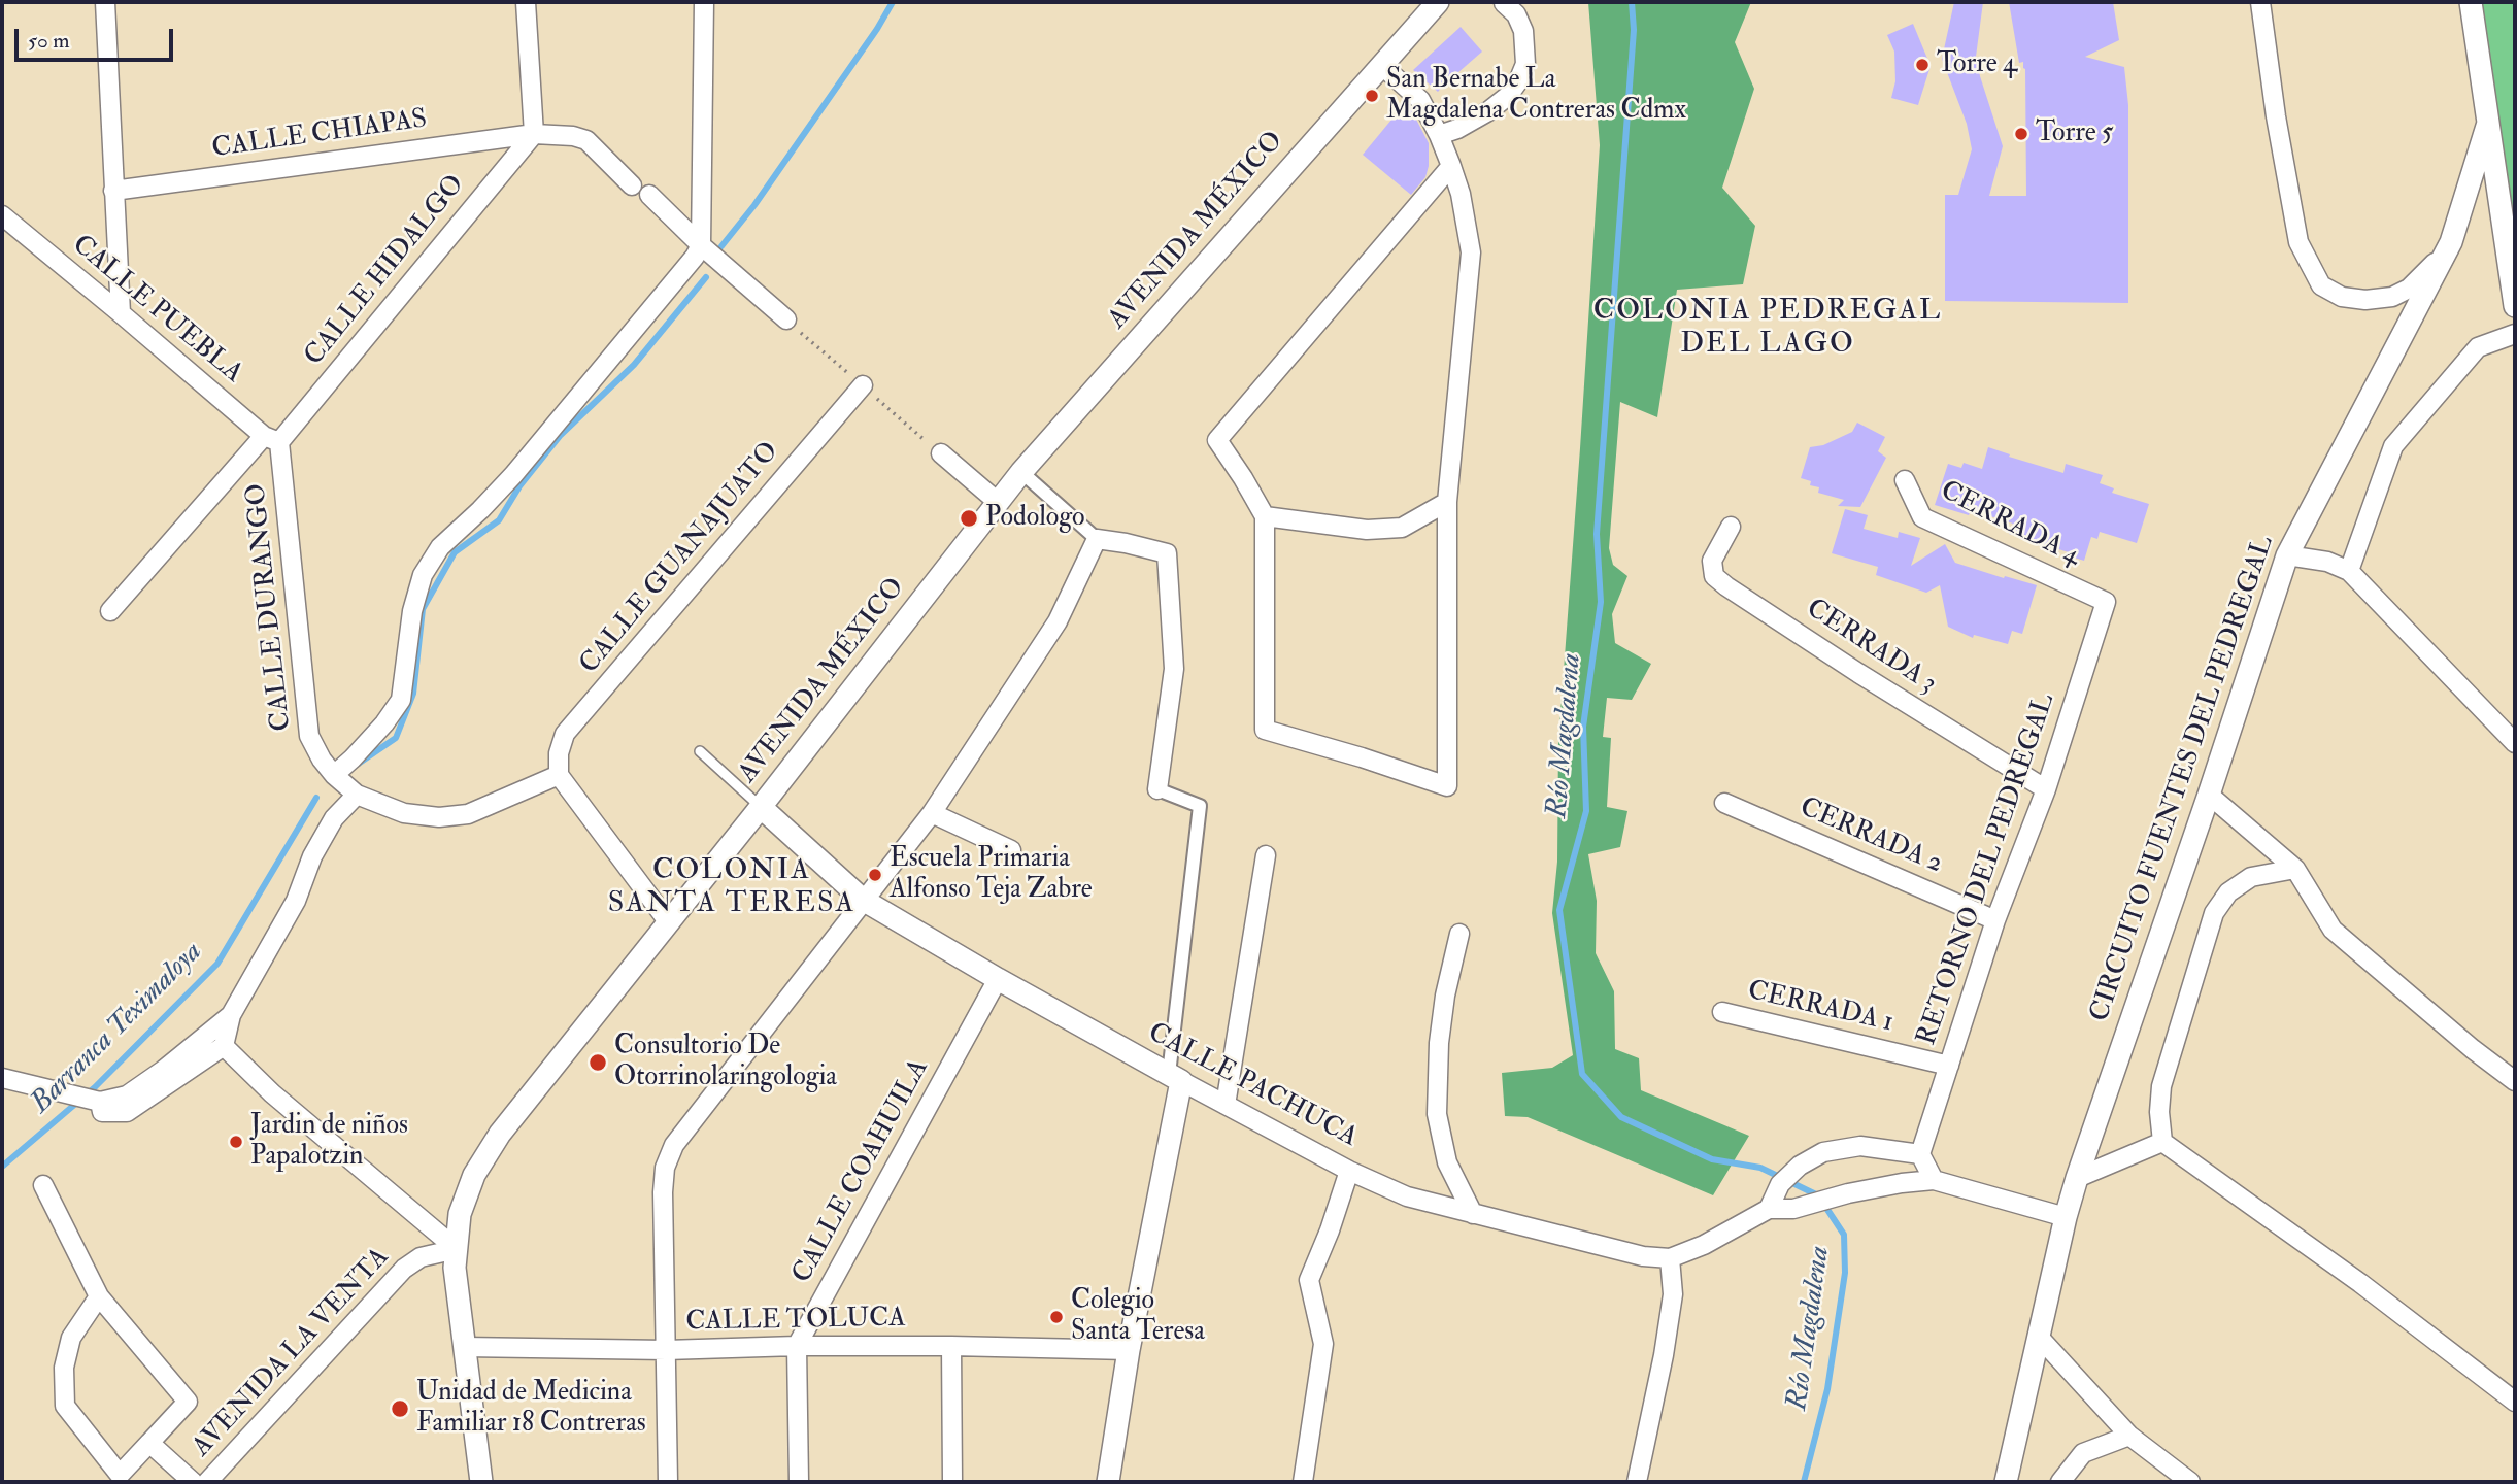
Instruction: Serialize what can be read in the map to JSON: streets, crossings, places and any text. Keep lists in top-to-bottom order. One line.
{"streets":{"street":["CALLE CHIAPAS","AVENIDA MÉXICO","CALLE HIDALGO","CALLE PUEBLA","CERRADA 4","CALLE GUANAJUATO","CALLE DURANGO","CERRADA 3","CIRCUITO FUENTES DEL PEDREGAL","CERRADA 2","RETORNO DEL PEDREGAL","CERRADA 1","CALLE PACHUCA","CALLE COAHUILA","CALLE TOLUCA","AVENIDA LA VENTA"]},"crossings":[["CALLE CHIAPAS","CALLE HIDALGO"],["AVENIDA MÉXICO","CALLE PACHUCA"],["AVENIDA MÉXICO","CALLE TOLUCA"],["AVENIDA MÉXICO","AVENIDA LA VENTA"],["CALLE HIDALGO","CALLE PUEBLA"],["CALLE HIDALGO","CALLE DURANGO"],["CALLE PUEBLA","CALLE DURANGO"],["CERRADA 4","RETORNO DEL PEDREGAL"],["CALLE GUANAJUATO","CALLE DURANGO"],["CERRADA 3","RETORNO DEL PEDREGAL"],["CIRCUITO FUENTES DEL PEDREGAL","CALLE PACHUCA"],["CERRADA 2","RETORNO DEL PEDREGAL"],["RETORNO DEL PEDREGAL","CERRADA 1"],["CALLE PACHUCA","CALLE COAHUILA"],["CALLE COAHUILA","CALLE TOLUCA"]],"districts":["COLONIA PEDREGAL DEL LAGO","COLONIA SANTA TERESA"],"water":["Río Magdalena","Barranca Teximaloya"],"places":["Torre 4","San Bernabe La Magdalena Contreras Cdmx","Torre 5","Podologo","Escuela Primaria Alfonso Teja Zabre","Consultorio De Otorrinolaringologia","Jardin de niños Papalotzin","Colegio Santa Teresa","Unidad de Medicina Familiar 18 Contreras"],"scale_bar":"50 m"}
